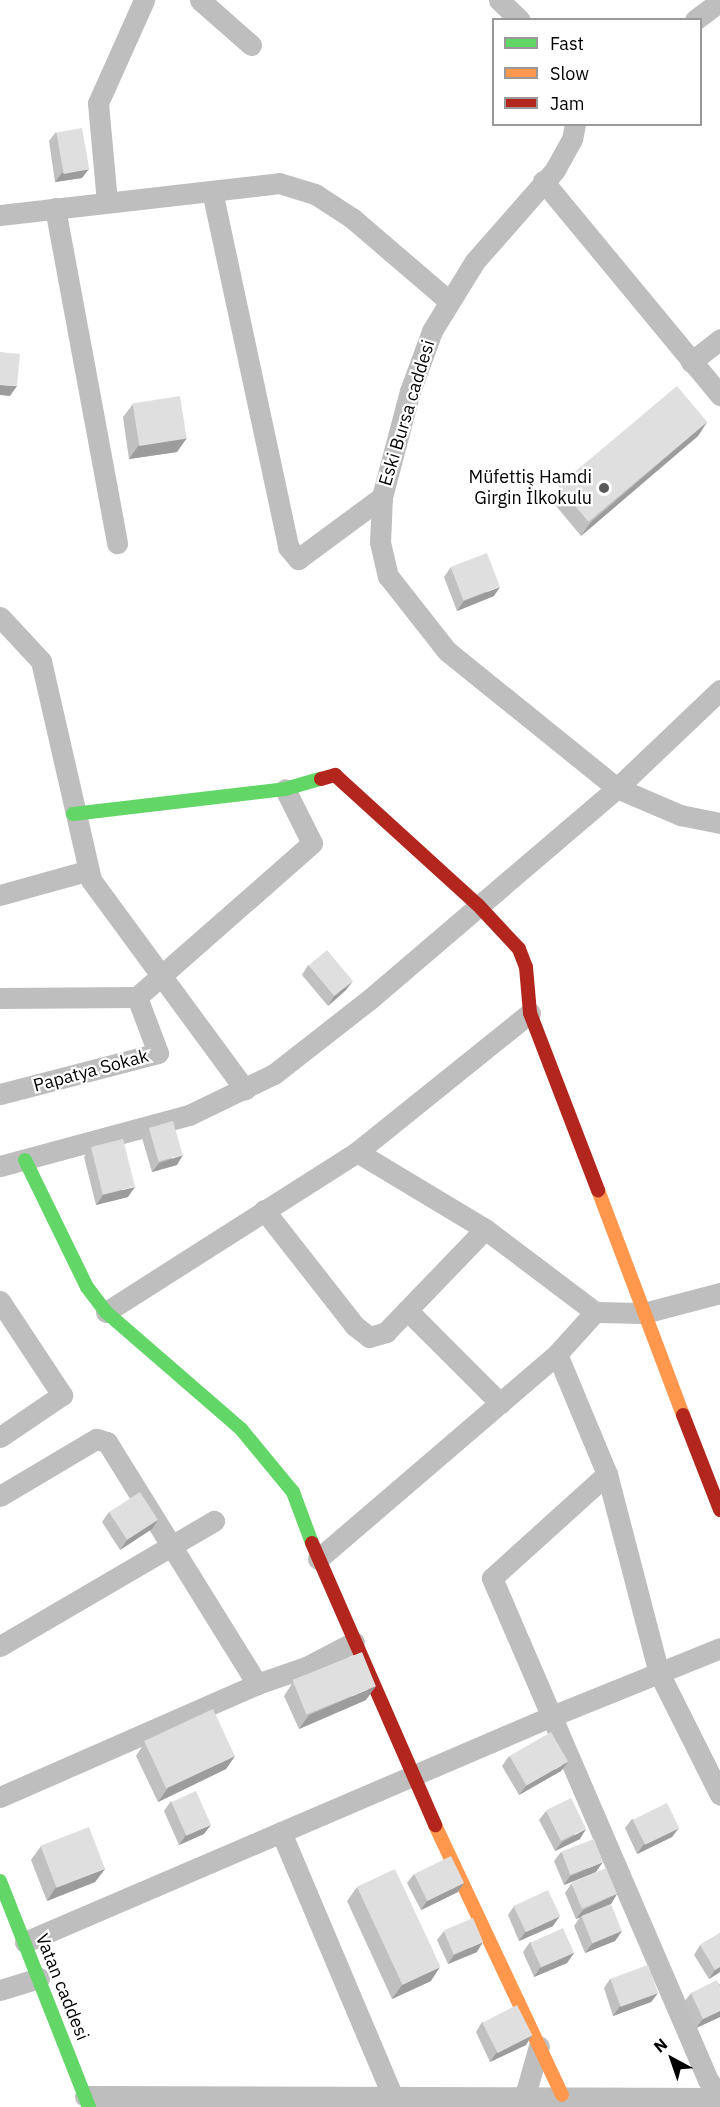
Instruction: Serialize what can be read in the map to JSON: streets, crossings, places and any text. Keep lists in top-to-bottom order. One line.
{"streets":{"street":["Eski Bursa caddesi","Papatya Sokak","Vatan caddesi"]},"places":["Müfettiş Hamdi Girgin İlkokulu"],"legend":["Fast","Slow","Jam"],"north":"top left"}
